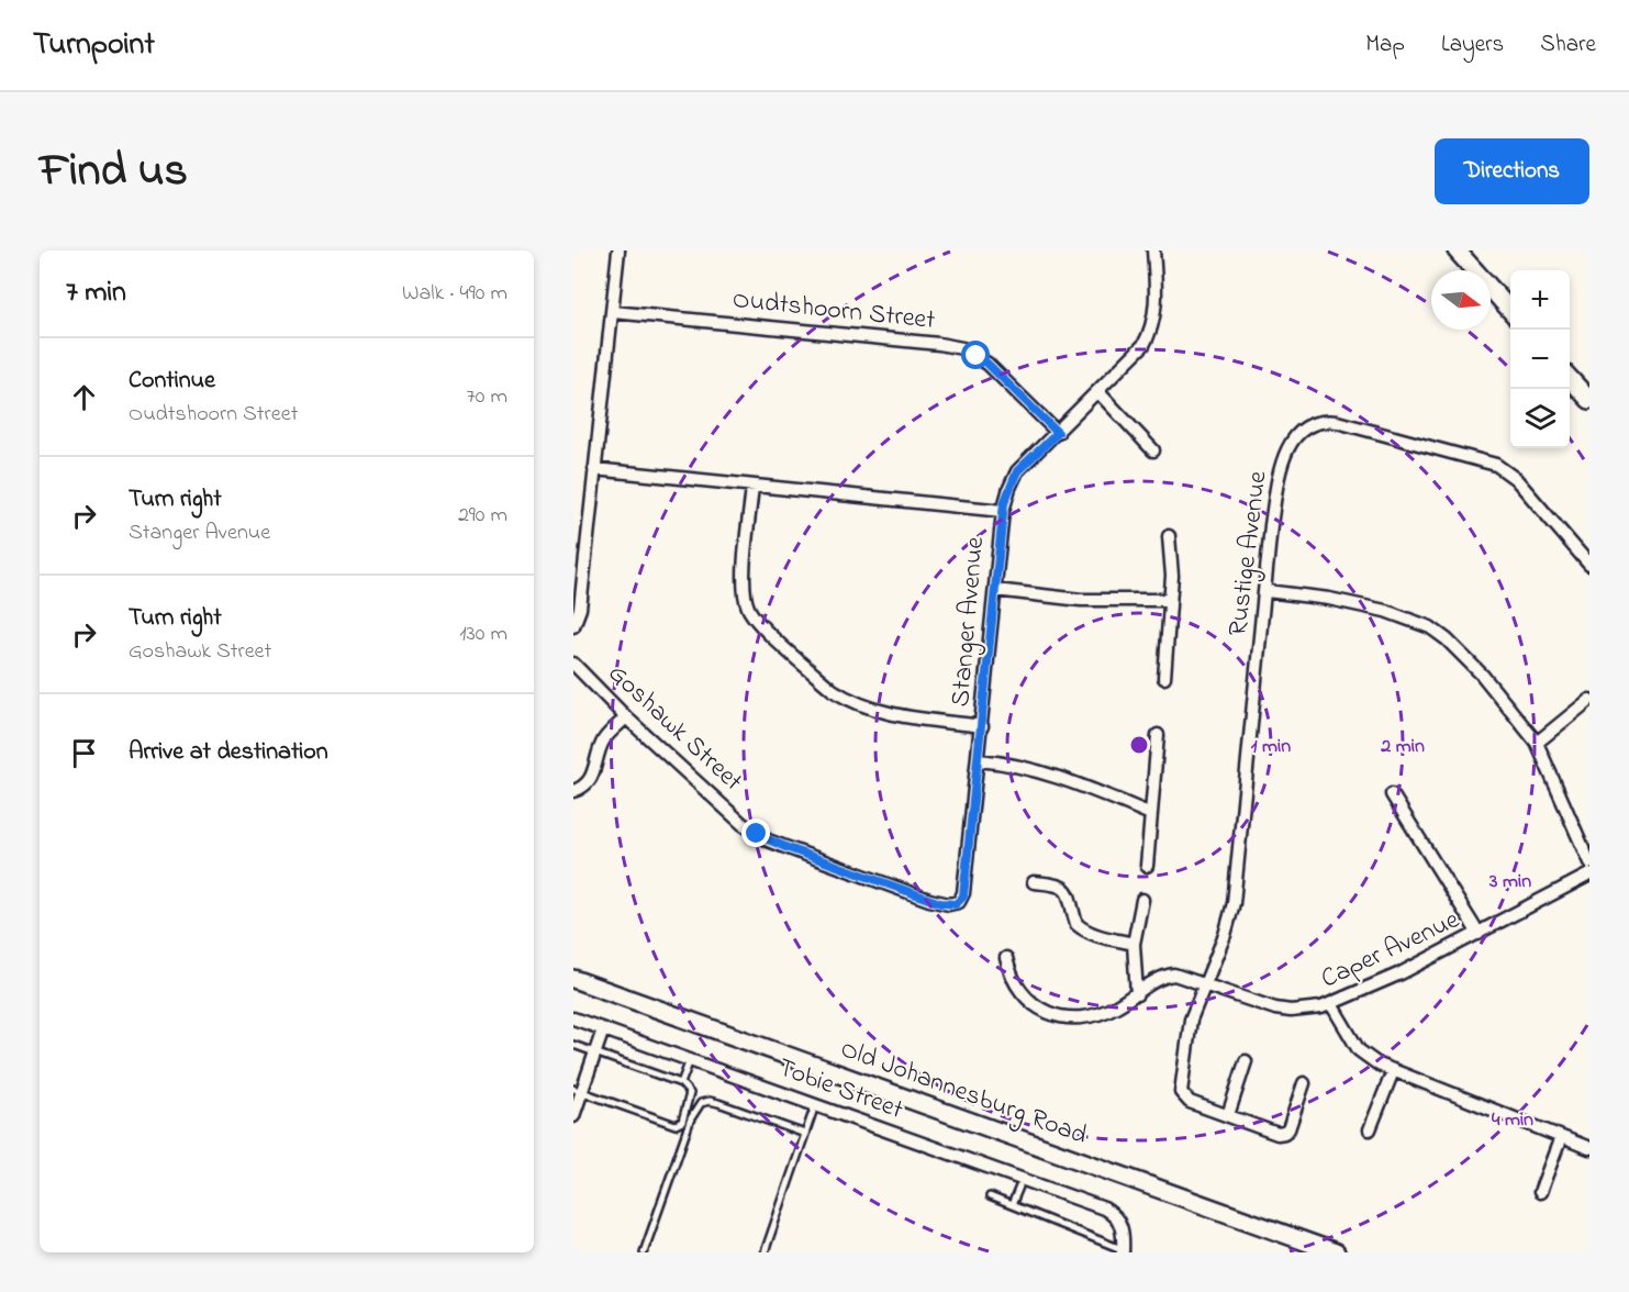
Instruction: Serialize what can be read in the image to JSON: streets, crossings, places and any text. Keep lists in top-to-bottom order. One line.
{"streets":{"main road":["Old Johannesburg Road"],"street":["Oudtshoorn Street","Rustige Avenue","Stanger Avenue","Goshawk Street","Caper Avenue","Tobie Street"]},"crossings":[["Oudtshoorn Street","Stanger Avenue"],["Rustige Avenue","Caper Avenue"],["Stanger Avenue","Goshawk Street"]],"north":"right","page":{"header":"Turnpoint","nav":["Map","Layers","Share"],"title":"Find us","buttons":"Directions","heading":["7 min","Walk · 490 m"],"map_buttons":["+","−"],"list":[["Continue","Oudtshoorn Street","70 m"],["Turn right","Stanger Avenue","290 m"],["Turn right","Goshawk Street","130 m"],"Arrive at destination"]},"rings":["1 min","2 min","3 min","4 min"]}
